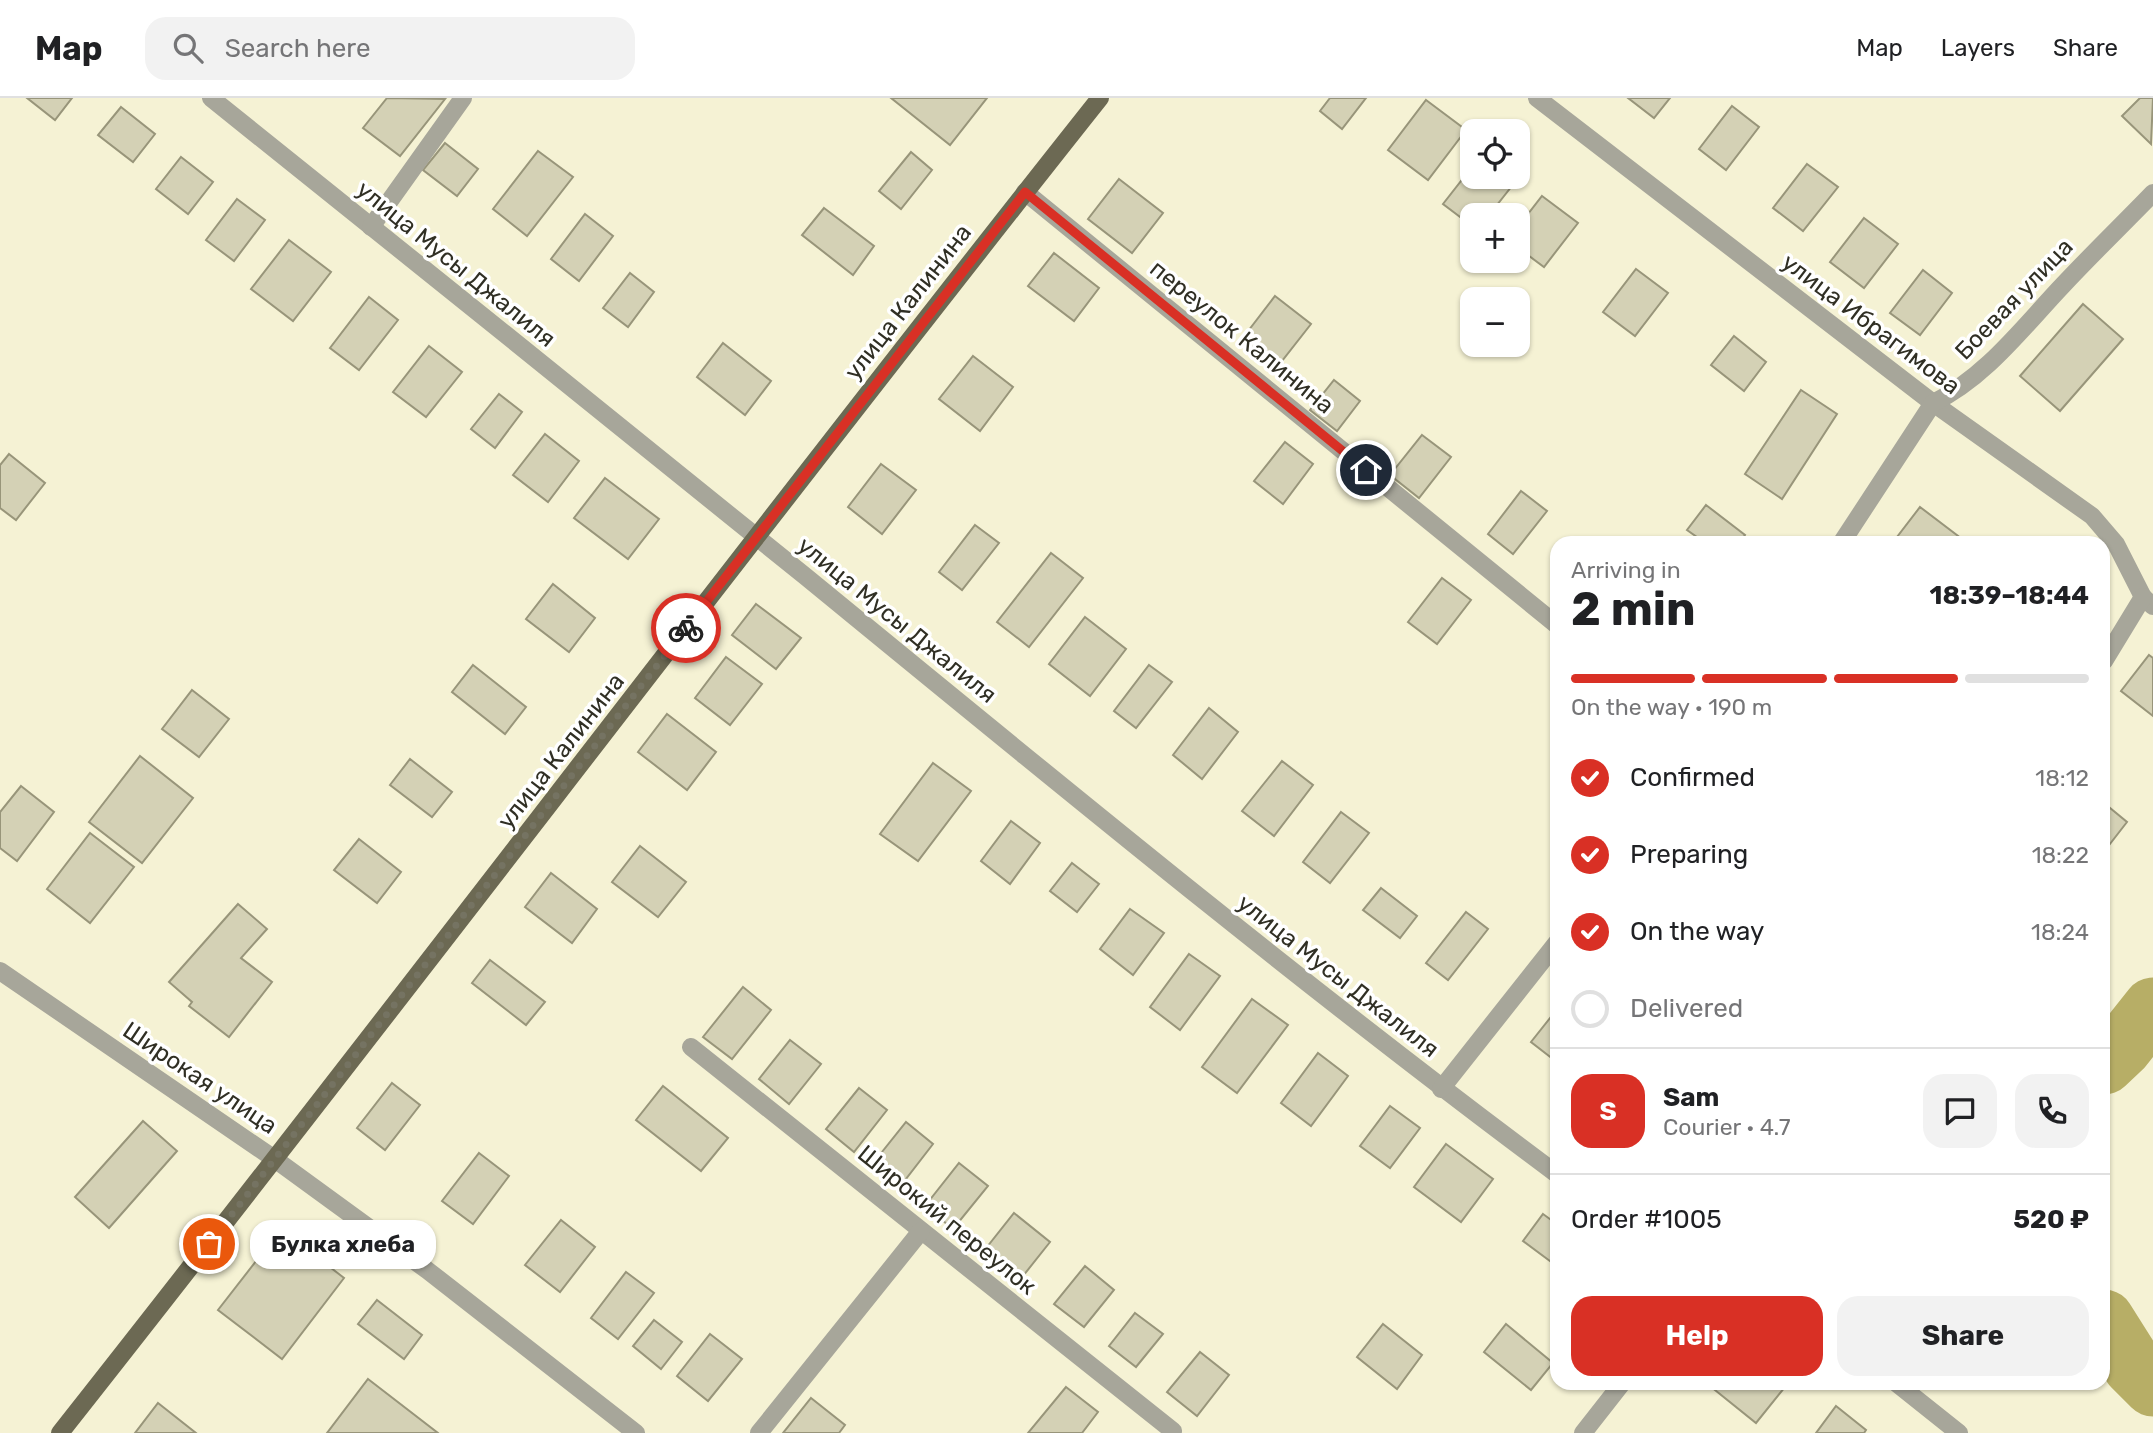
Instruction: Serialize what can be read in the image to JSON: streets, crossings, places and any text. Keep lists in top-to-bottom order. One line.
{"streets":{"main road":["улица Калинина"],"street":["улица Мусы Джалиля","Боевая улица","улица Ибрагимова","переулок Калинина","Широкая улица","Широкий переулок"]},"crossings":[["улица Мусы Джалиля","улица Калинина"],["Боевая улица","улица Ибрагимова"],["улица Калинина","переулок Калинина"],["улица Калинина","Широкая улица"]],"places":["Булка хлеба"],"page":{"header":"Map","search":"Search here","nav":["Map","Layers","Share"],"map_buttons":["+","−"],"heading":["2 min","Arriving in","18:39–18:44"],"panel":["Sam","Courier · 4.7","Order #1005","520 ₽"],"bar":"On the way · 190 m","list":[["Confirmed","18:12"],["Preparing","18:22"],["On the way","18:24"],"Delivered"],"round":"S","bubble":"Булка хлеба","buttons":["Help","Share"]}}
